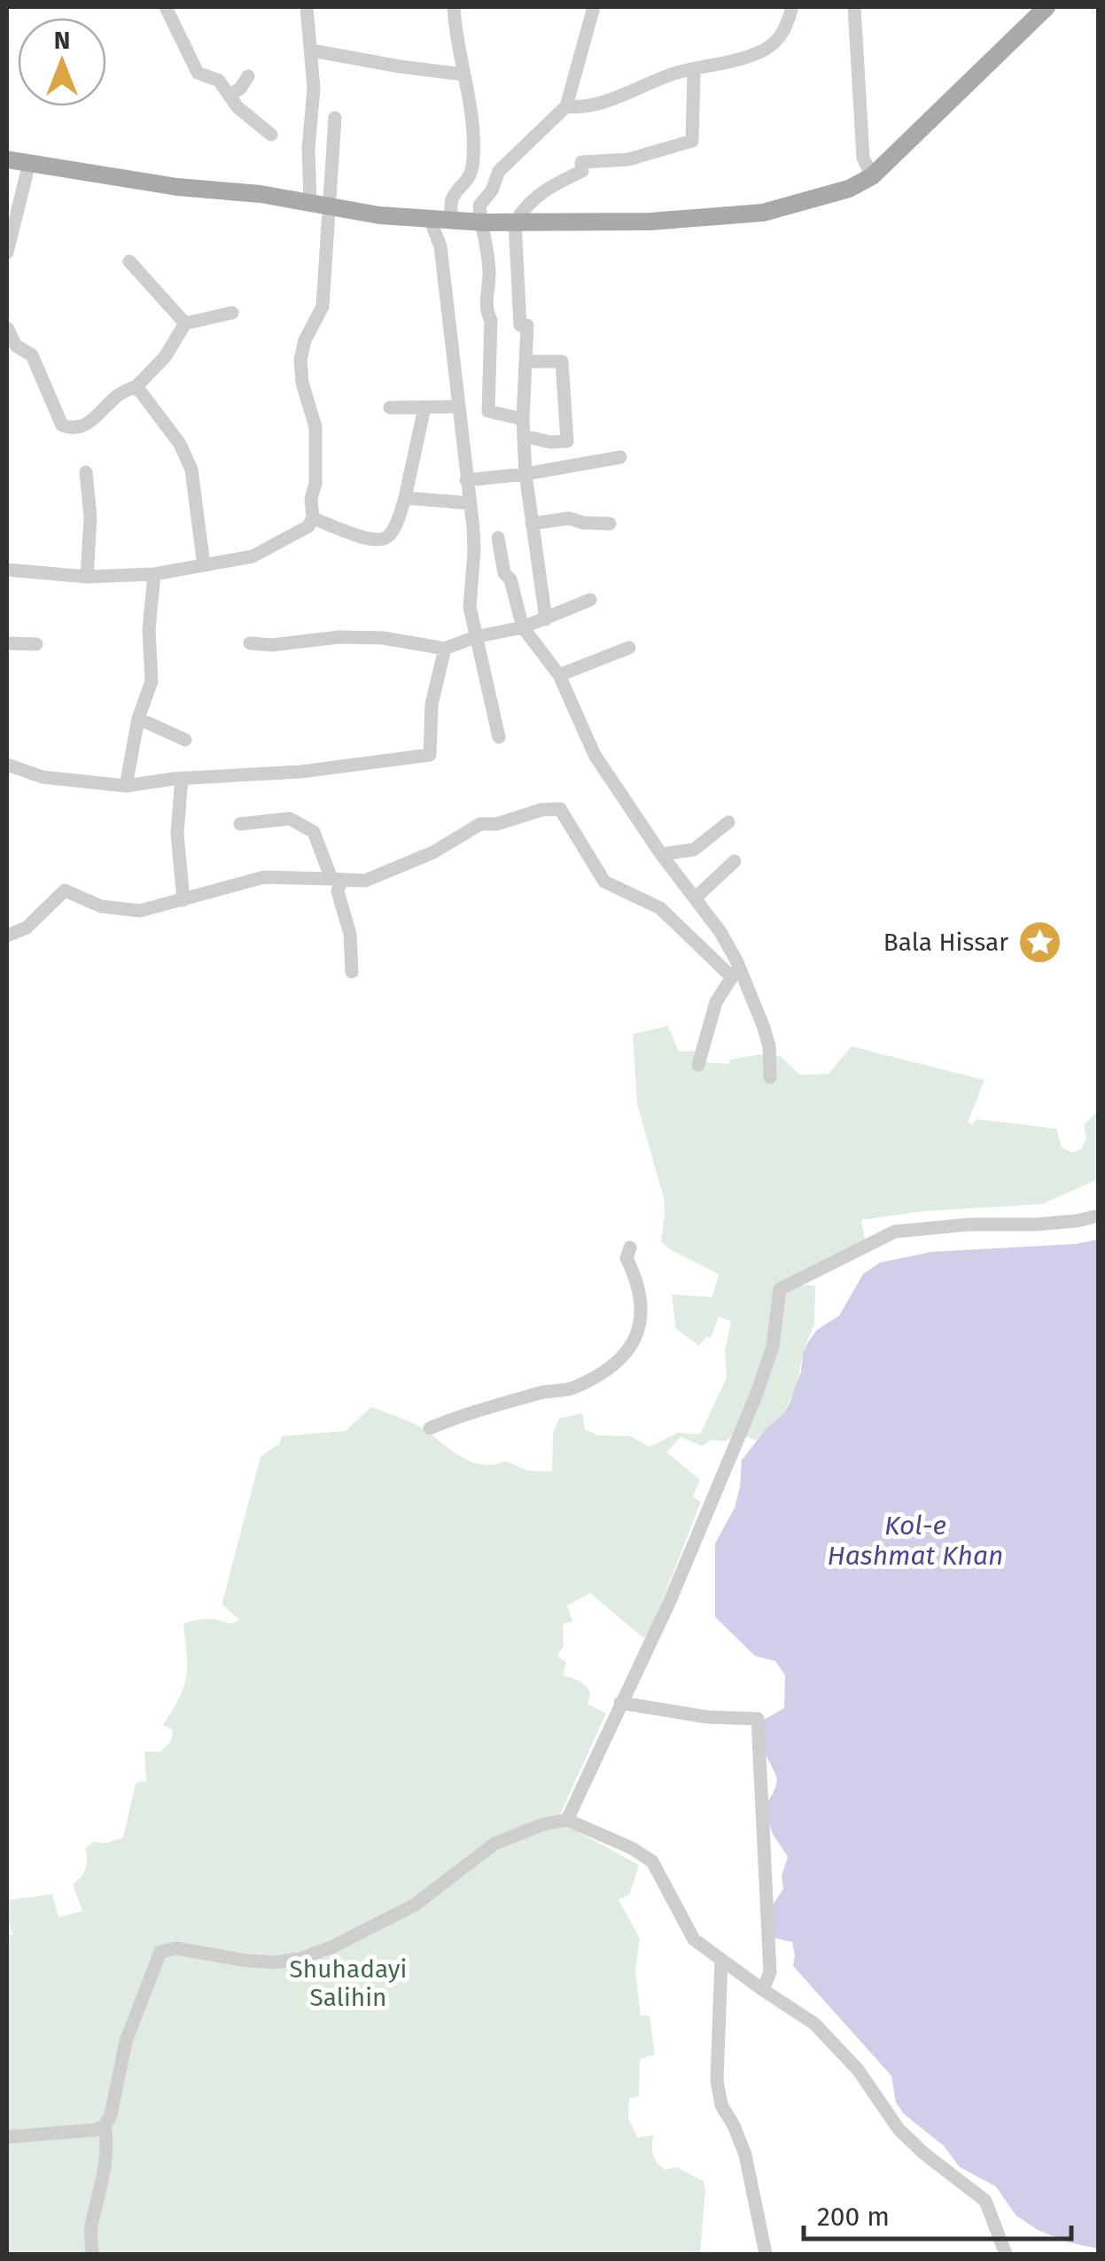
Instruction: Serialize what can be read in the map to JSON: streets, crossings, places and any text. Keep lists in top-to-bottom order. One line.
{"water":["Kol-e Hashmat Khan"],"parks":["Shuhadayi Salihin"],"places":{"place":["Bala Hissar"]},"scale_bar":"200 m","north":"top"}
